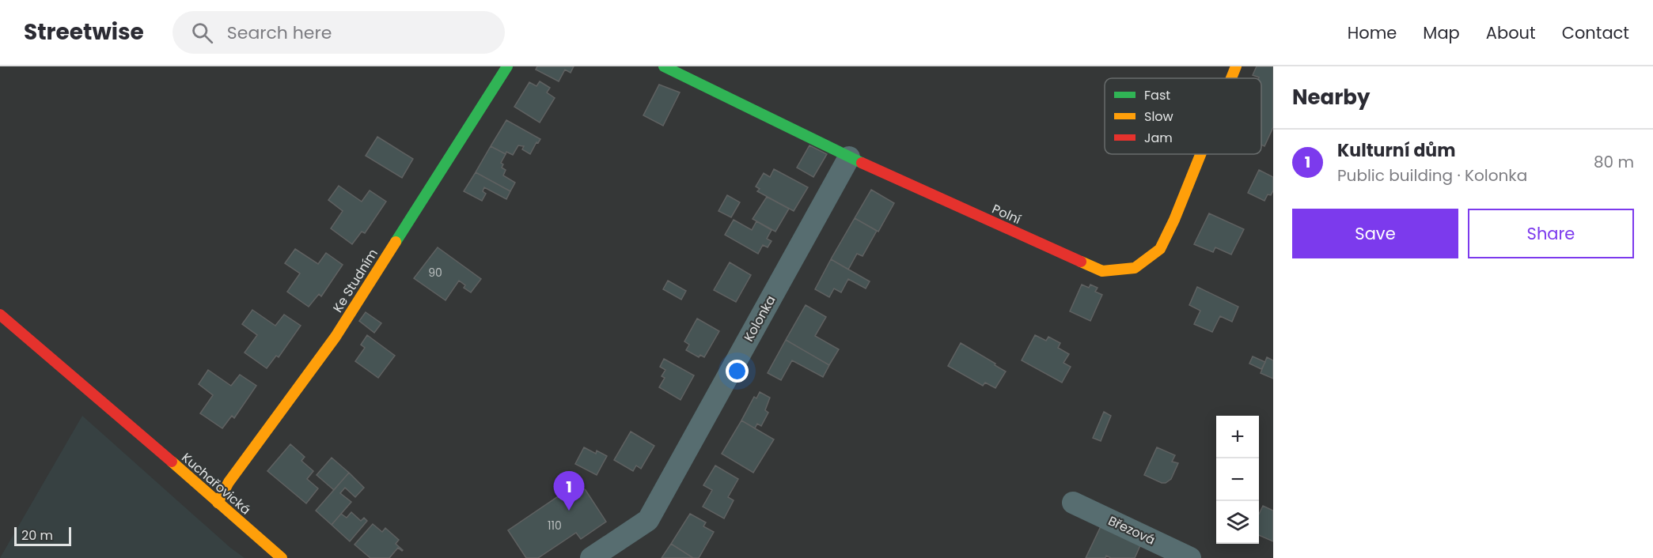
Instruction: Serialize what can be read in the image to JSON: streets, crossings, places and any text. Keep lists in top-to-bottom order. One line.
{"streets":{"street":["Polní","Ke Studním","Kolonka","Kuchařovická","Březová"]},"crossings":[["Polní","Kolonka"],["Ke Studním","Kuchařovická"]],"house_numbers":["90","110"],"legend":["Fast","Slow","Jam"],"scale_bar":"20 m","page":{"header":"Streetwise","search":"Search here","nav":["Home","Map","About","Contact"],"heading":"Nearby","list":[{"mark":"1","name":"Kulturní dům","note":"Public building · Kolonka","value":"80 m"}],"buttons":["Save","Share"],"map_buttons":["+","−"],"pins":"1","scale":"20 m"}}
